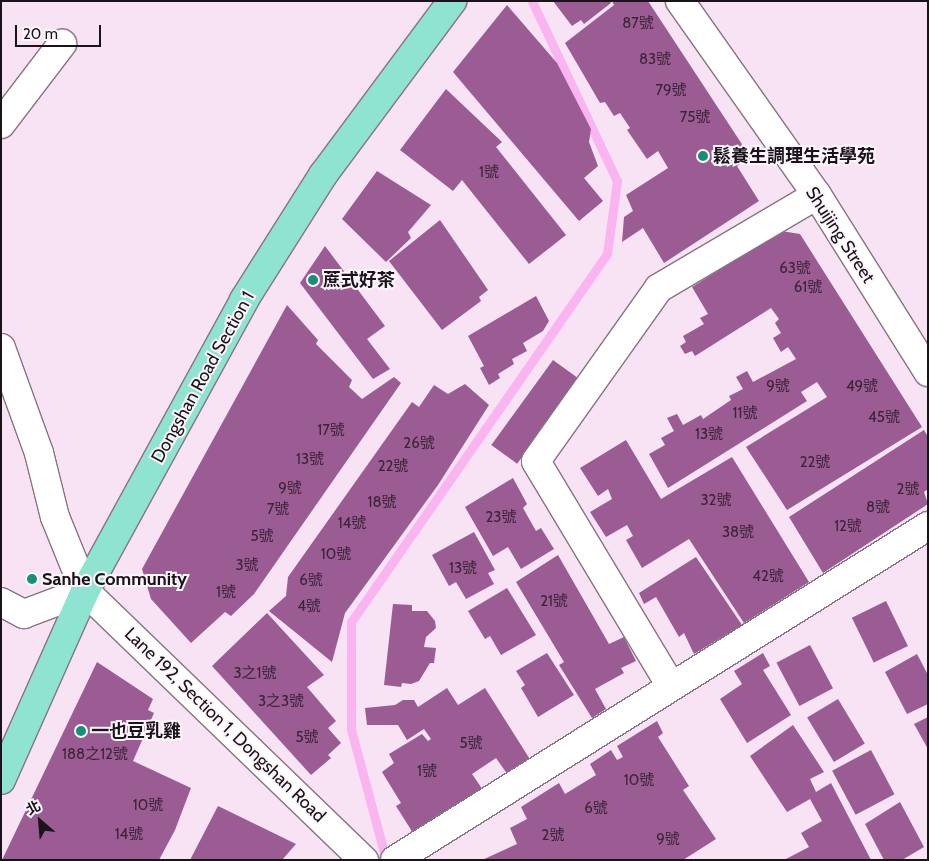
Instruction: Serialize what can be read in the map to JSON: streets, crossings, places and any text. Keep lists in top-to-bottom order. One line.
{"streets":{"main road":["Dongshan Road Section 1"],"street":["Shuijing Street","Lane 192, Section 1, Dongshan Road"]},"crossings":[["Dongshan Road Section 1","Lane 192, Section 1, Dongshan Road"]],"places":["鬆養生調理生活學苑","蔗式好茶","Sanhe Community","一也豆乳雞"],"house_numbers":["87號","83號","79號","75號","1號","63號","61號","9號","49號","11號","45號","17號","13號","26號","13號","22號","22號","9號","2號","32號","18號","8號","7號","23號","14號","12號","38號","5號","10號","3號","13號","42號","6號","1號","21號","4號","3之1號","3之3號","5號","5號","188之12號","1號","10號","10號","6號","14號","2號","9號"],"scale_bar":"20 m","north":"top left"}
